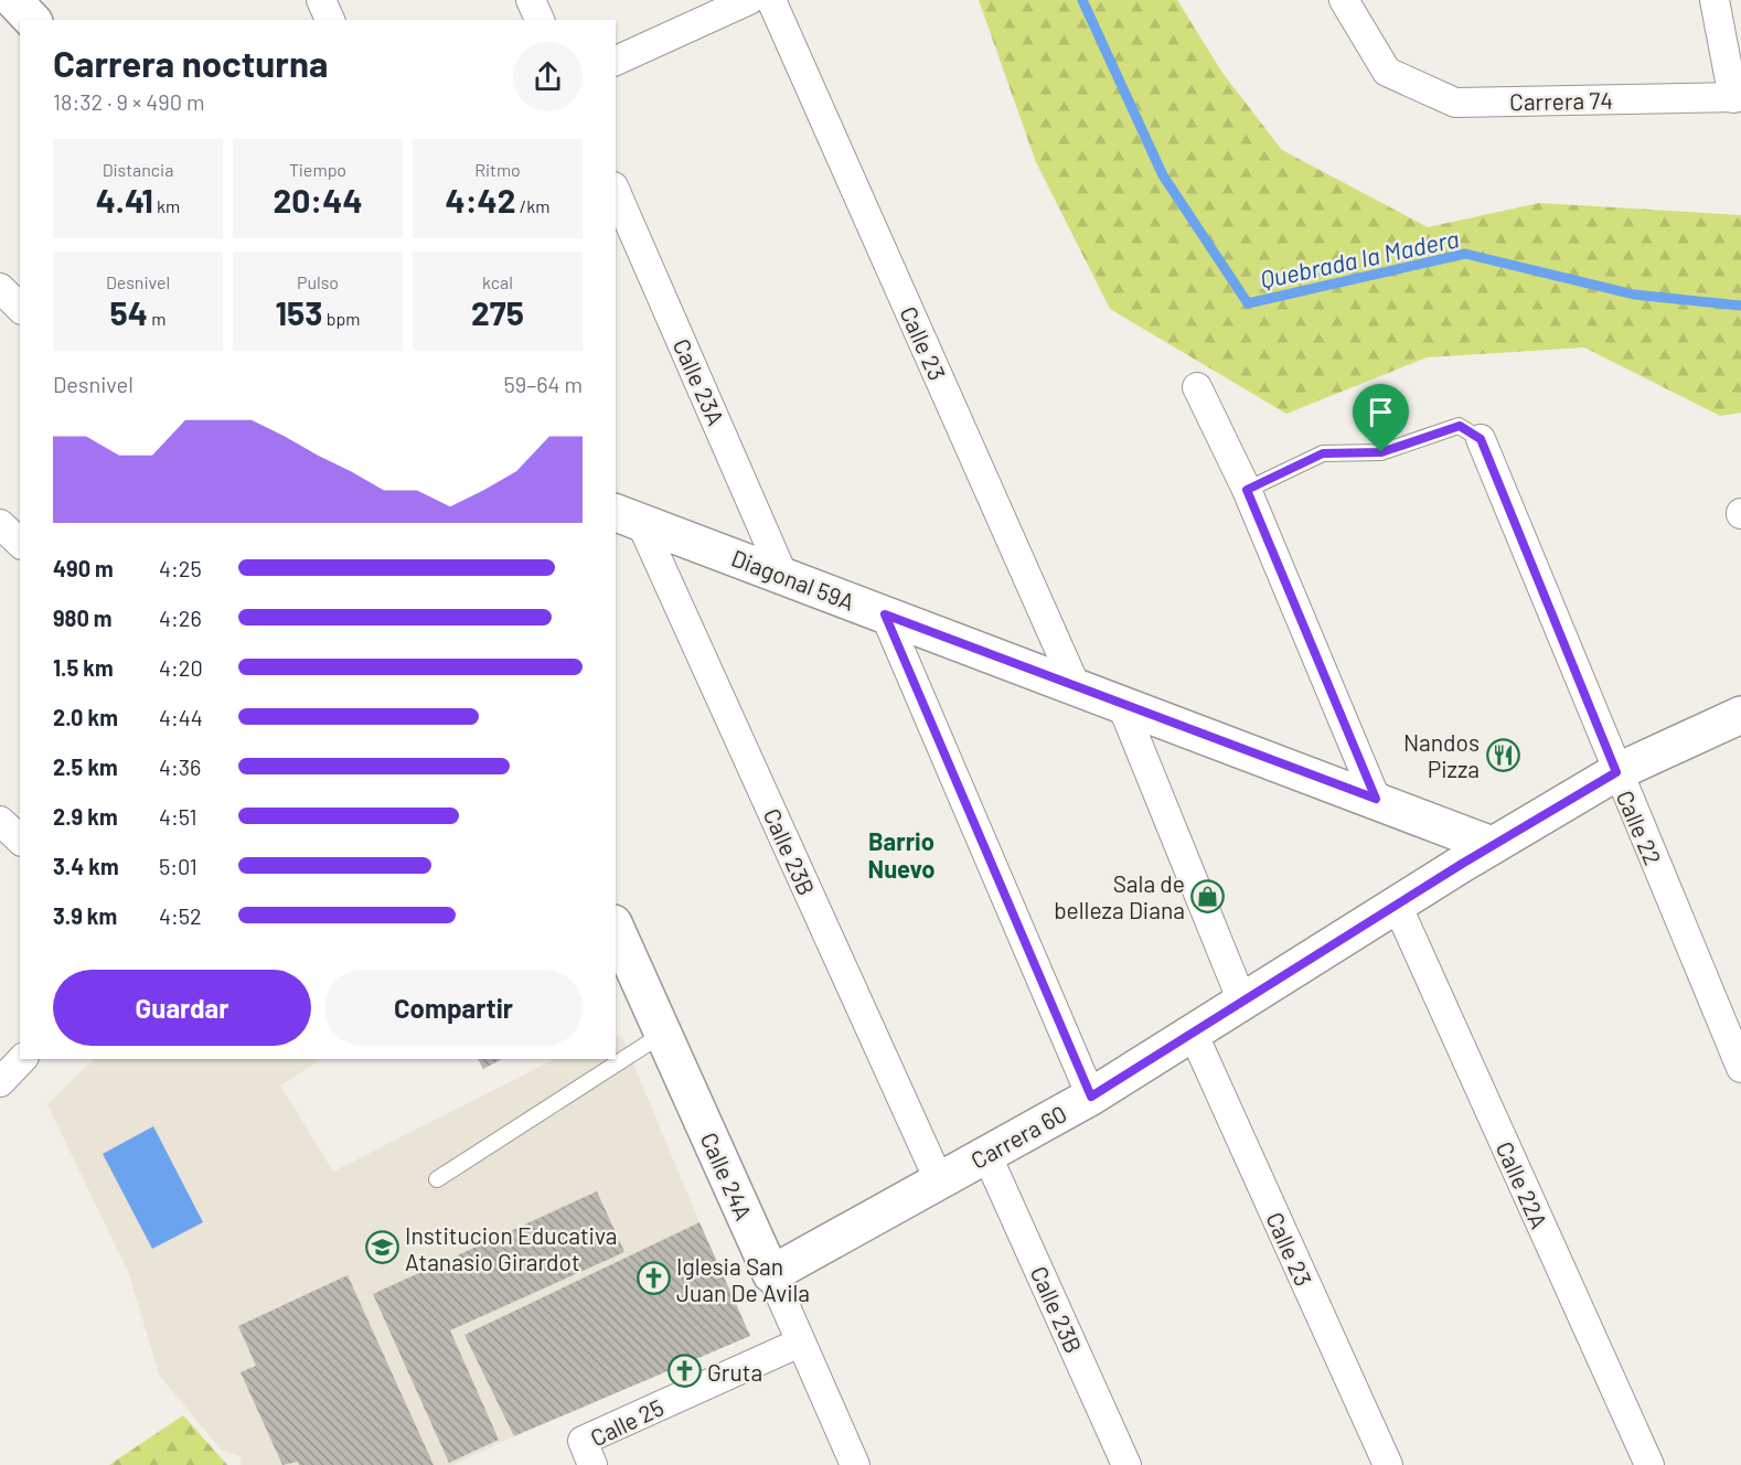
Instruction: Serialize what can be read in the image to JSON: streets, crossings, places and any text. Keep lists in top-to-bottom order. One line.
{"streets":{"main road":["Diagonal 59A","Carrera 60","Calle 24A"],"street":["Carrera 74","Calle 23","Calle 23A","Calle 22","Calle 23B","Calle 22A","Calle 25"]},"crossings":[["Calle 23","Diagonal 59A"],["Calle 23","Carrera 60"],["Calle 23A","Diagonal 59A"],["Diagonal 59A","Calle 23B"],["Diagonal 59A","Carrera 60"],["Calle 22","Carrera 60"],["Calle 23B","Carrera 60"],["Carrera 60","Calle 24A"],["Carrera 60","Calle 22A"],["Calle 24A","Calle 25"]],"districts":["Barrio Nuevo"],"water":["Quebrada la Madera"],"places":{"restaurant":["Nandos Pizza"],"shop":["Sala de belleza Diana"],"school or university":["Institucion Educativa Atanasio Girardot"],"church":["Iglesia San Juan De Avila","Gruta"]},"page":{"heading":["Carrera nocturna","18:32 · 9 × 490 m"],"stats":[["Distancia","4.41 km"],["Tiempo","20:44"],["Ritmo","4:42 /km"],["Desnivel","54 m"],["Pulso","153 bpm"],["kcal","275"]],"chart":["Desnivel","59–64 m"],"list":[{"name":"490 m","note":"4:25"},{"name":"980 m","note":"4:26"},{"name":"1.5 km","note":"4:20"},{"name":"2.0 km","note":"4:44"},{"name":"2.5 km","note":"4:36"},{"name":"2.9 km","note":"4:51"},{"name":"3.4 km","note":"5:01"},{"name":"3.9 km","note":"4:52"}],"buttons":["Guardar","Compartir"]}}
